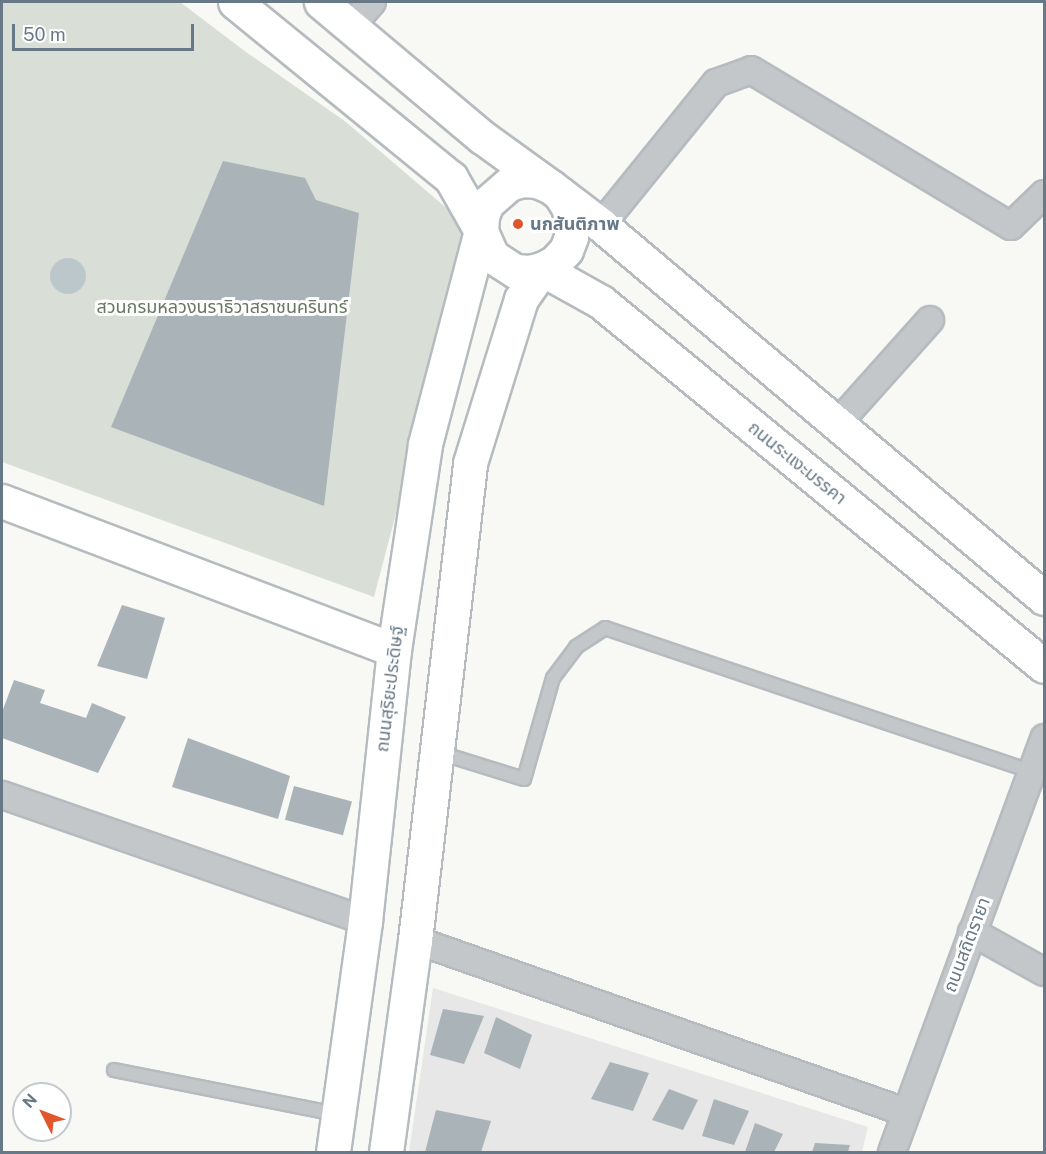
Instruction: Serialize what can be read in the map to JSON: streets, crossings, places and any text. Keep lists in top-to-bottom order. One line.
{"streets":{"main road":["ถนนระแงะมรรคา","ถนนสุริยะประดิษฐ์"],"street":["ถนนสถิตรายา"]},"crossings":[["ถนนระแงะมรรคา","ถนนสุริยะประดิษฐ์"]],"parks":["สวนกรมหลวงนราธิวาสราชนครินทร์"],"places":["นกสันติภาพ"],"scale_bar":"50 m","north":"top left"}
